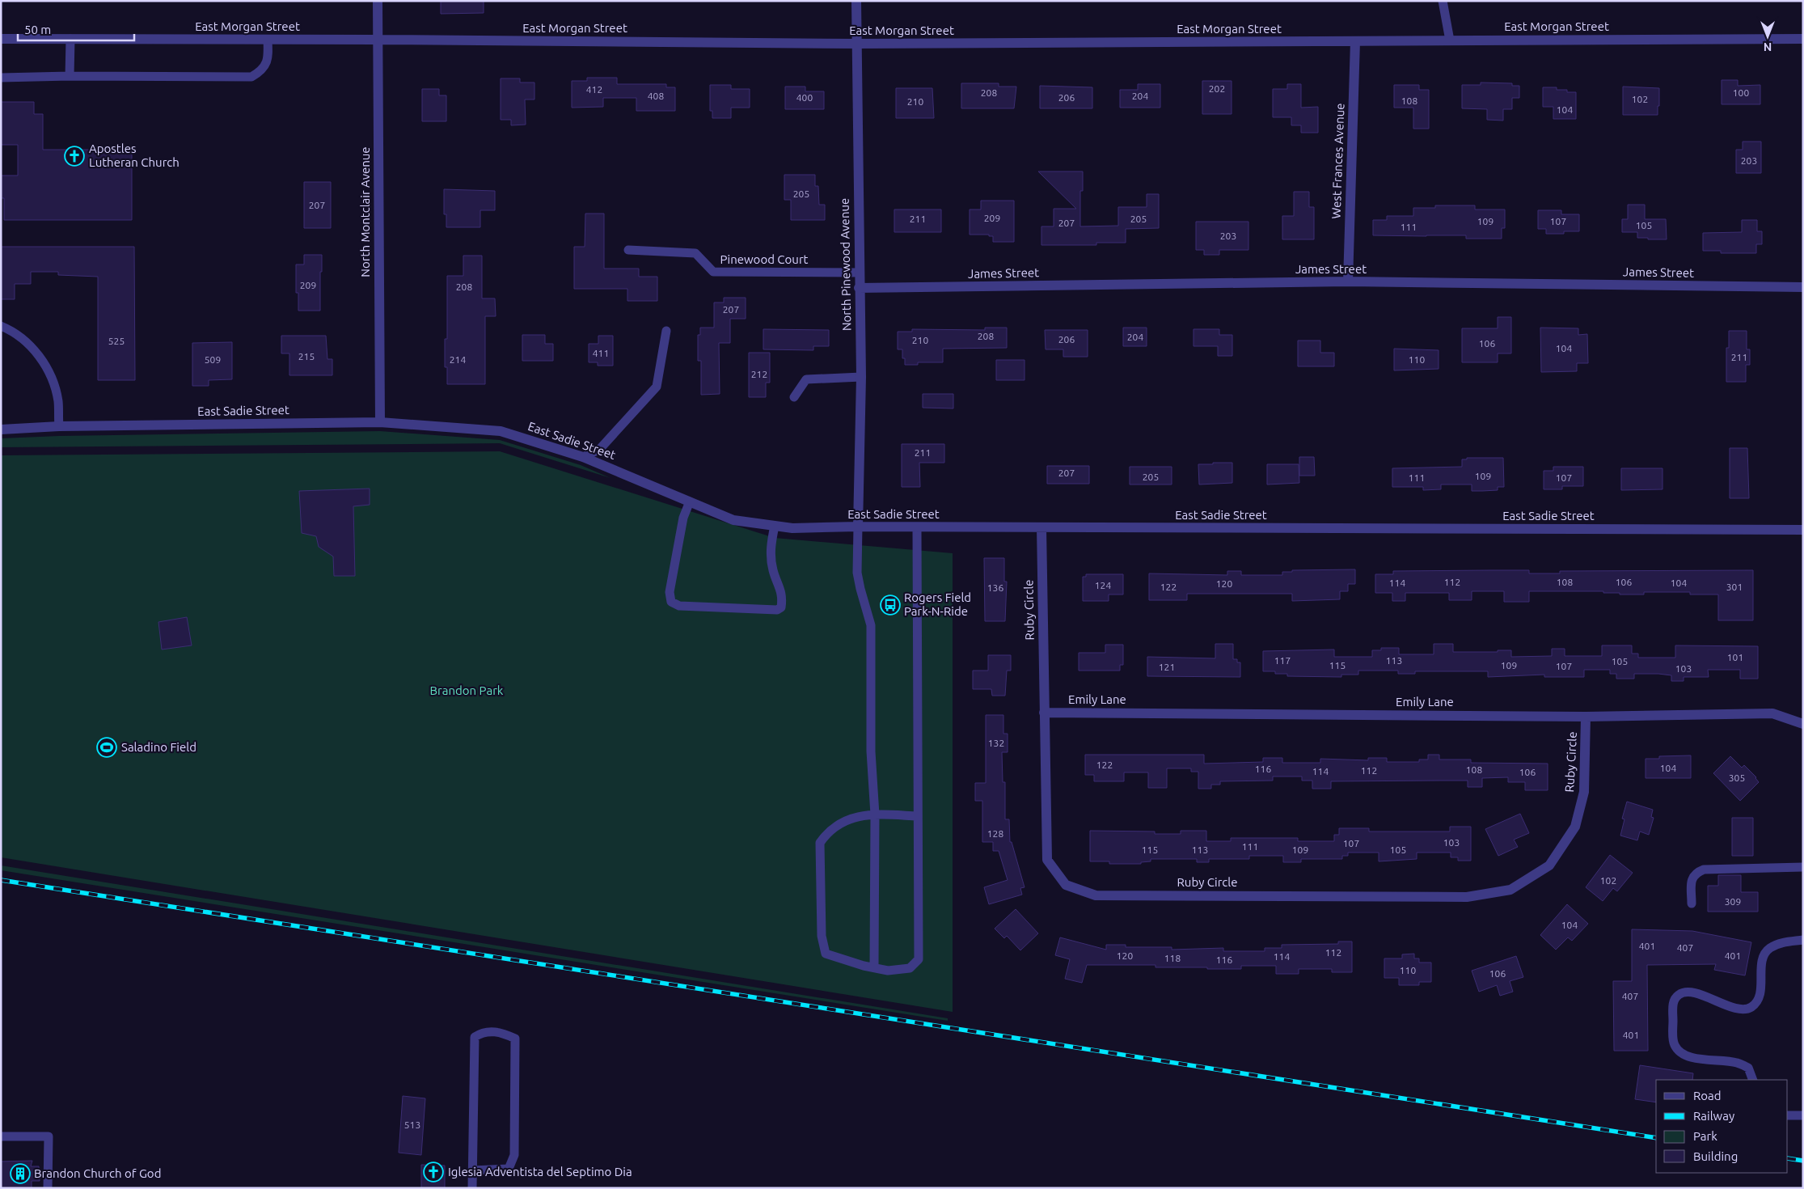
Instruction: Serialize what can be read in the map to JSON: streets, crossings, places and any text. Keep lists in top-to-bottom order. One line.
{"streets":{"street":["East Morgan Street","West Frances Avenue","North Montclair Avenue","North Pinewood Avenue","James Street","East Sadie Street","Ruby Circle","Emily Lane"],"lane":["Pinewood Court"]},"crossings":[["East Morgan Street","West Frances Avenue"],["East Morgan Street","North Montclair Avenue"],["East Morgan Street","North Pinewood Avenue"],["West Frances Avenue","James Street"],["North Montclair Avenue","East Sadie Street"],["Pinewood Court","North Pinewood Avenue"],["North Pinewood Avenue","James Street"],["North Pinewood Avenue","East Sadie Street"],["East Sadie Street","Ruby Circle"],["Ruby Circle","Emily Lane"]],"parks":["Brandon Park"],"places":{"church":["Apostles Lutheran Church","Iglesia Adventista del Septimo Dia"],"bus stop":["Rogers Field Park-N-Ride"],"sports":["Saladino Field"],"building":["Brandon Church of God"]},"house_numbers":["202","412","208","100","408","204","400","206","102","108","210","104","203","205","207","209","211","205","109","107","207","105","111","203","209","208","207","208","204","206","210","525","106","104","411","215","211","509","214","110","212","211","207","109","205","111","107","112","108","106","114","104","120","124","122","301","136","101","117","113","105","115","109","107","121","103","132","122","104","116","108","112","114","106","305","128","103","107","111","115","113","109","105","102","309","104","401","407","112","120","401","114","118","116","110","106","407","401","513"],"legend":["Road","Railway","Park","Building"],"scale_bar":"50 m","north":"bottom"}
